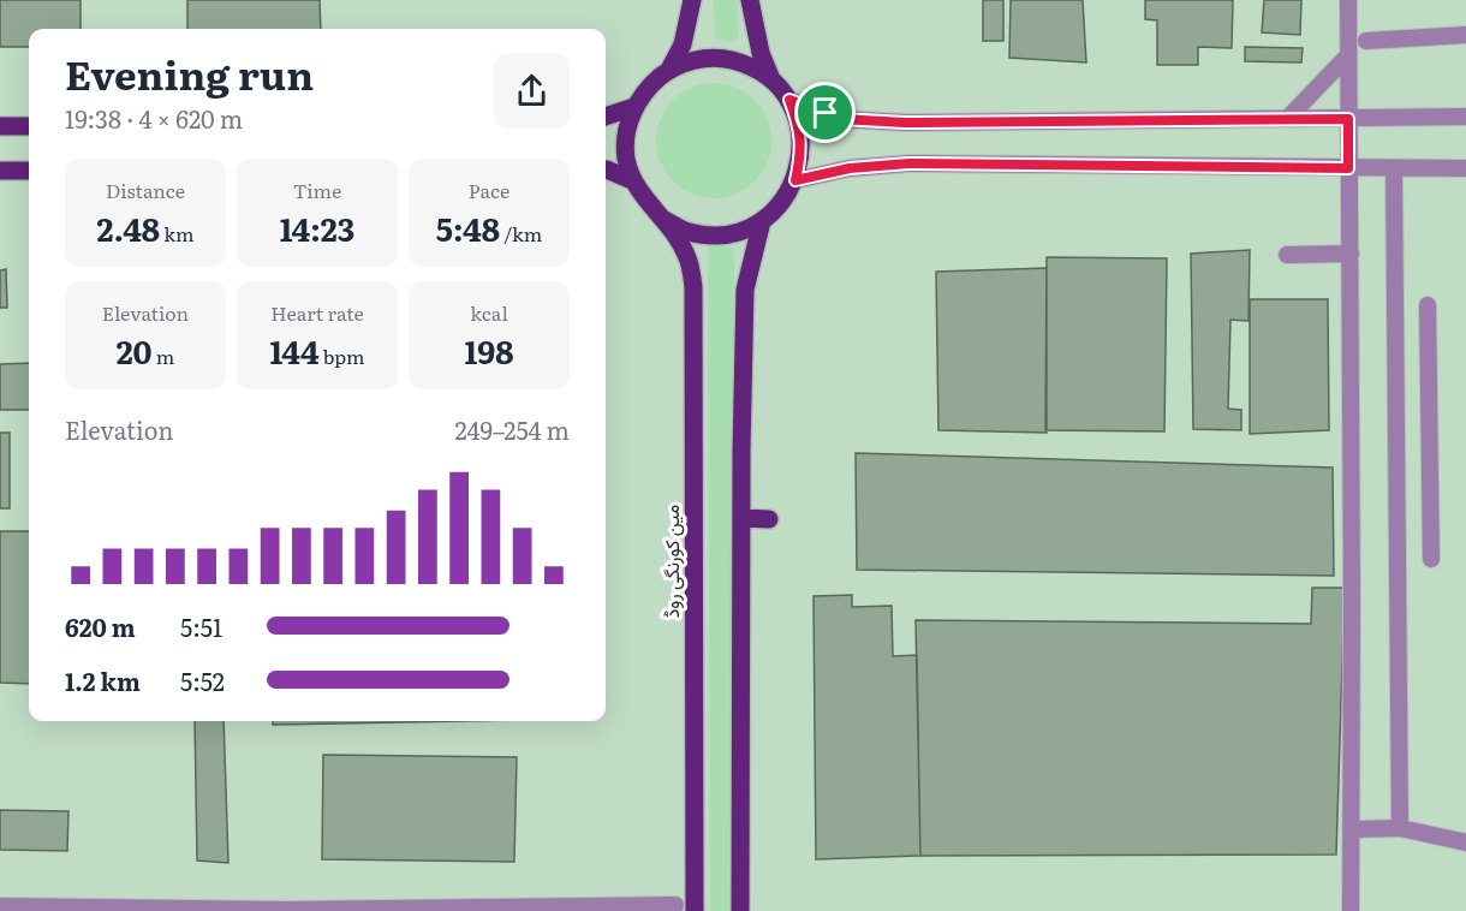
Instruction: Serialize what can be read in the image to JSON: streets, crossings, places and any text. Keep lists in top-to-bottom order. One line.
{"streets":{"main road":["مین کورنگی روڈ"]},"page":{"heading":["Evening run","19:38 · 4 × 620 m"],"stats":[["Distance","2.48 km"],["Time","14:23"],["Pace","5:48 /km"],["Elevation","20 m"],["Heart rate","144 bpm"],["kcal","198"]],"chart":["Elevation","249–254 m"],"list":[{"name":"620 m","note":"5:51"},{"name":"1.2 km","note":"5:52"}]}}
